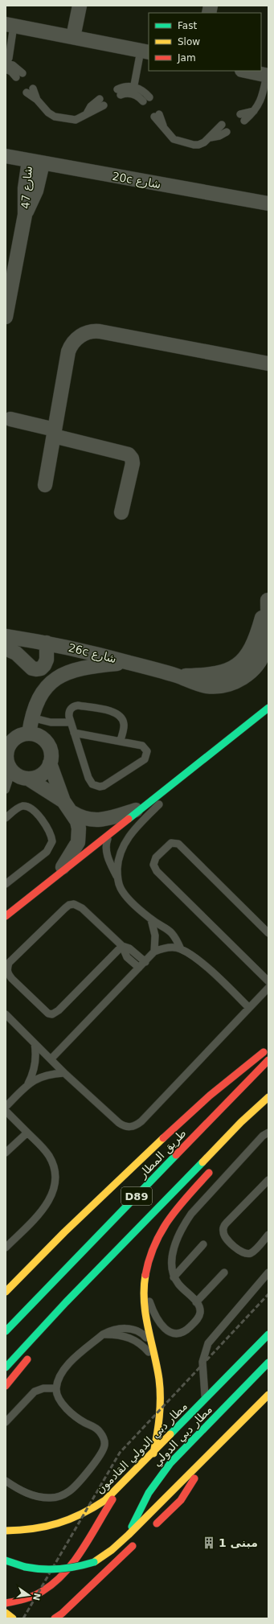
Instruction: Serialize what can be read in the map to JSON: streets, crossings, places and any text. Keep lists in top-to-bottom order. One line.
{"streets":{"main road":["طريق المطار","D89","مطار دبي الدولي","مطار دبي الدولي القادمون"],"street":["20c شارع","شارع 47","26c شارع"]},"crossings":[["20c شارع","شارع 47"]],"places":{"building":["مبنى 1"]},"legend":["Fast","Slow","Jam"],"north":"right"}
